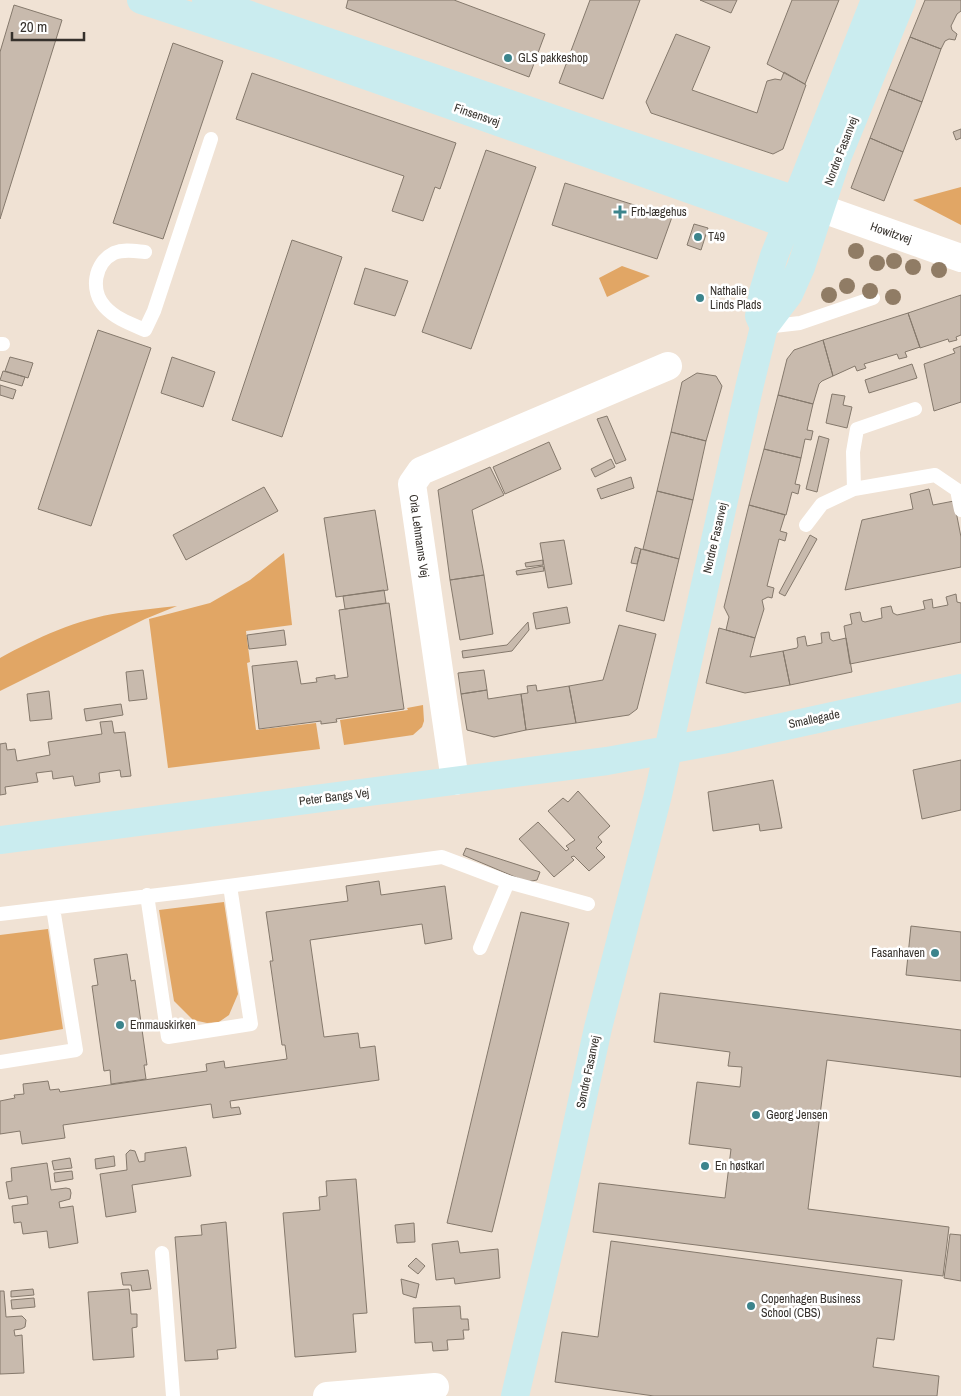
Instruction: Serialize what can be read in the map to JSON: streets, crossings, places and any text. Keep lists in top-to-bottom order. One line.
{"streets":{"street":["Finsensvej","Nordre Fasanvej","Howitzvej","Orla Lehmanns Vej","Smallegade","Peter Bangs Vej","Søndre Fasanvej"]},"crossings":[["Finsensvej","Nordre Fasanvej"],["Finsensvej","Howitzvej"],["Nordre Fasanvej","Howitzvej"],["Nordre Fasanvej","Smallegade"],["Nordre Fasanvej","Peter Bangs Vej"],["Nordre Fasanvej","Søndre Fasanvej"],["Orla Lehmanns Vej","Peter Bangs Vej"],["Smallegade","Peter Bangs Vej"],["Smallegade","Søndre Fasanvej"],["Peter Bangs Vej","Søndre Fasanvej"]],"places":{"other":["GLS pakkeshop","T49","Nathalie Linds Plads","Fasanhaven","Emmauskirken","Georg Jensen","En høstkarl","Copenhagen Business School (CBS)"],"health":["Frb-lægehus"]},"scale_bar":"20 m"}
